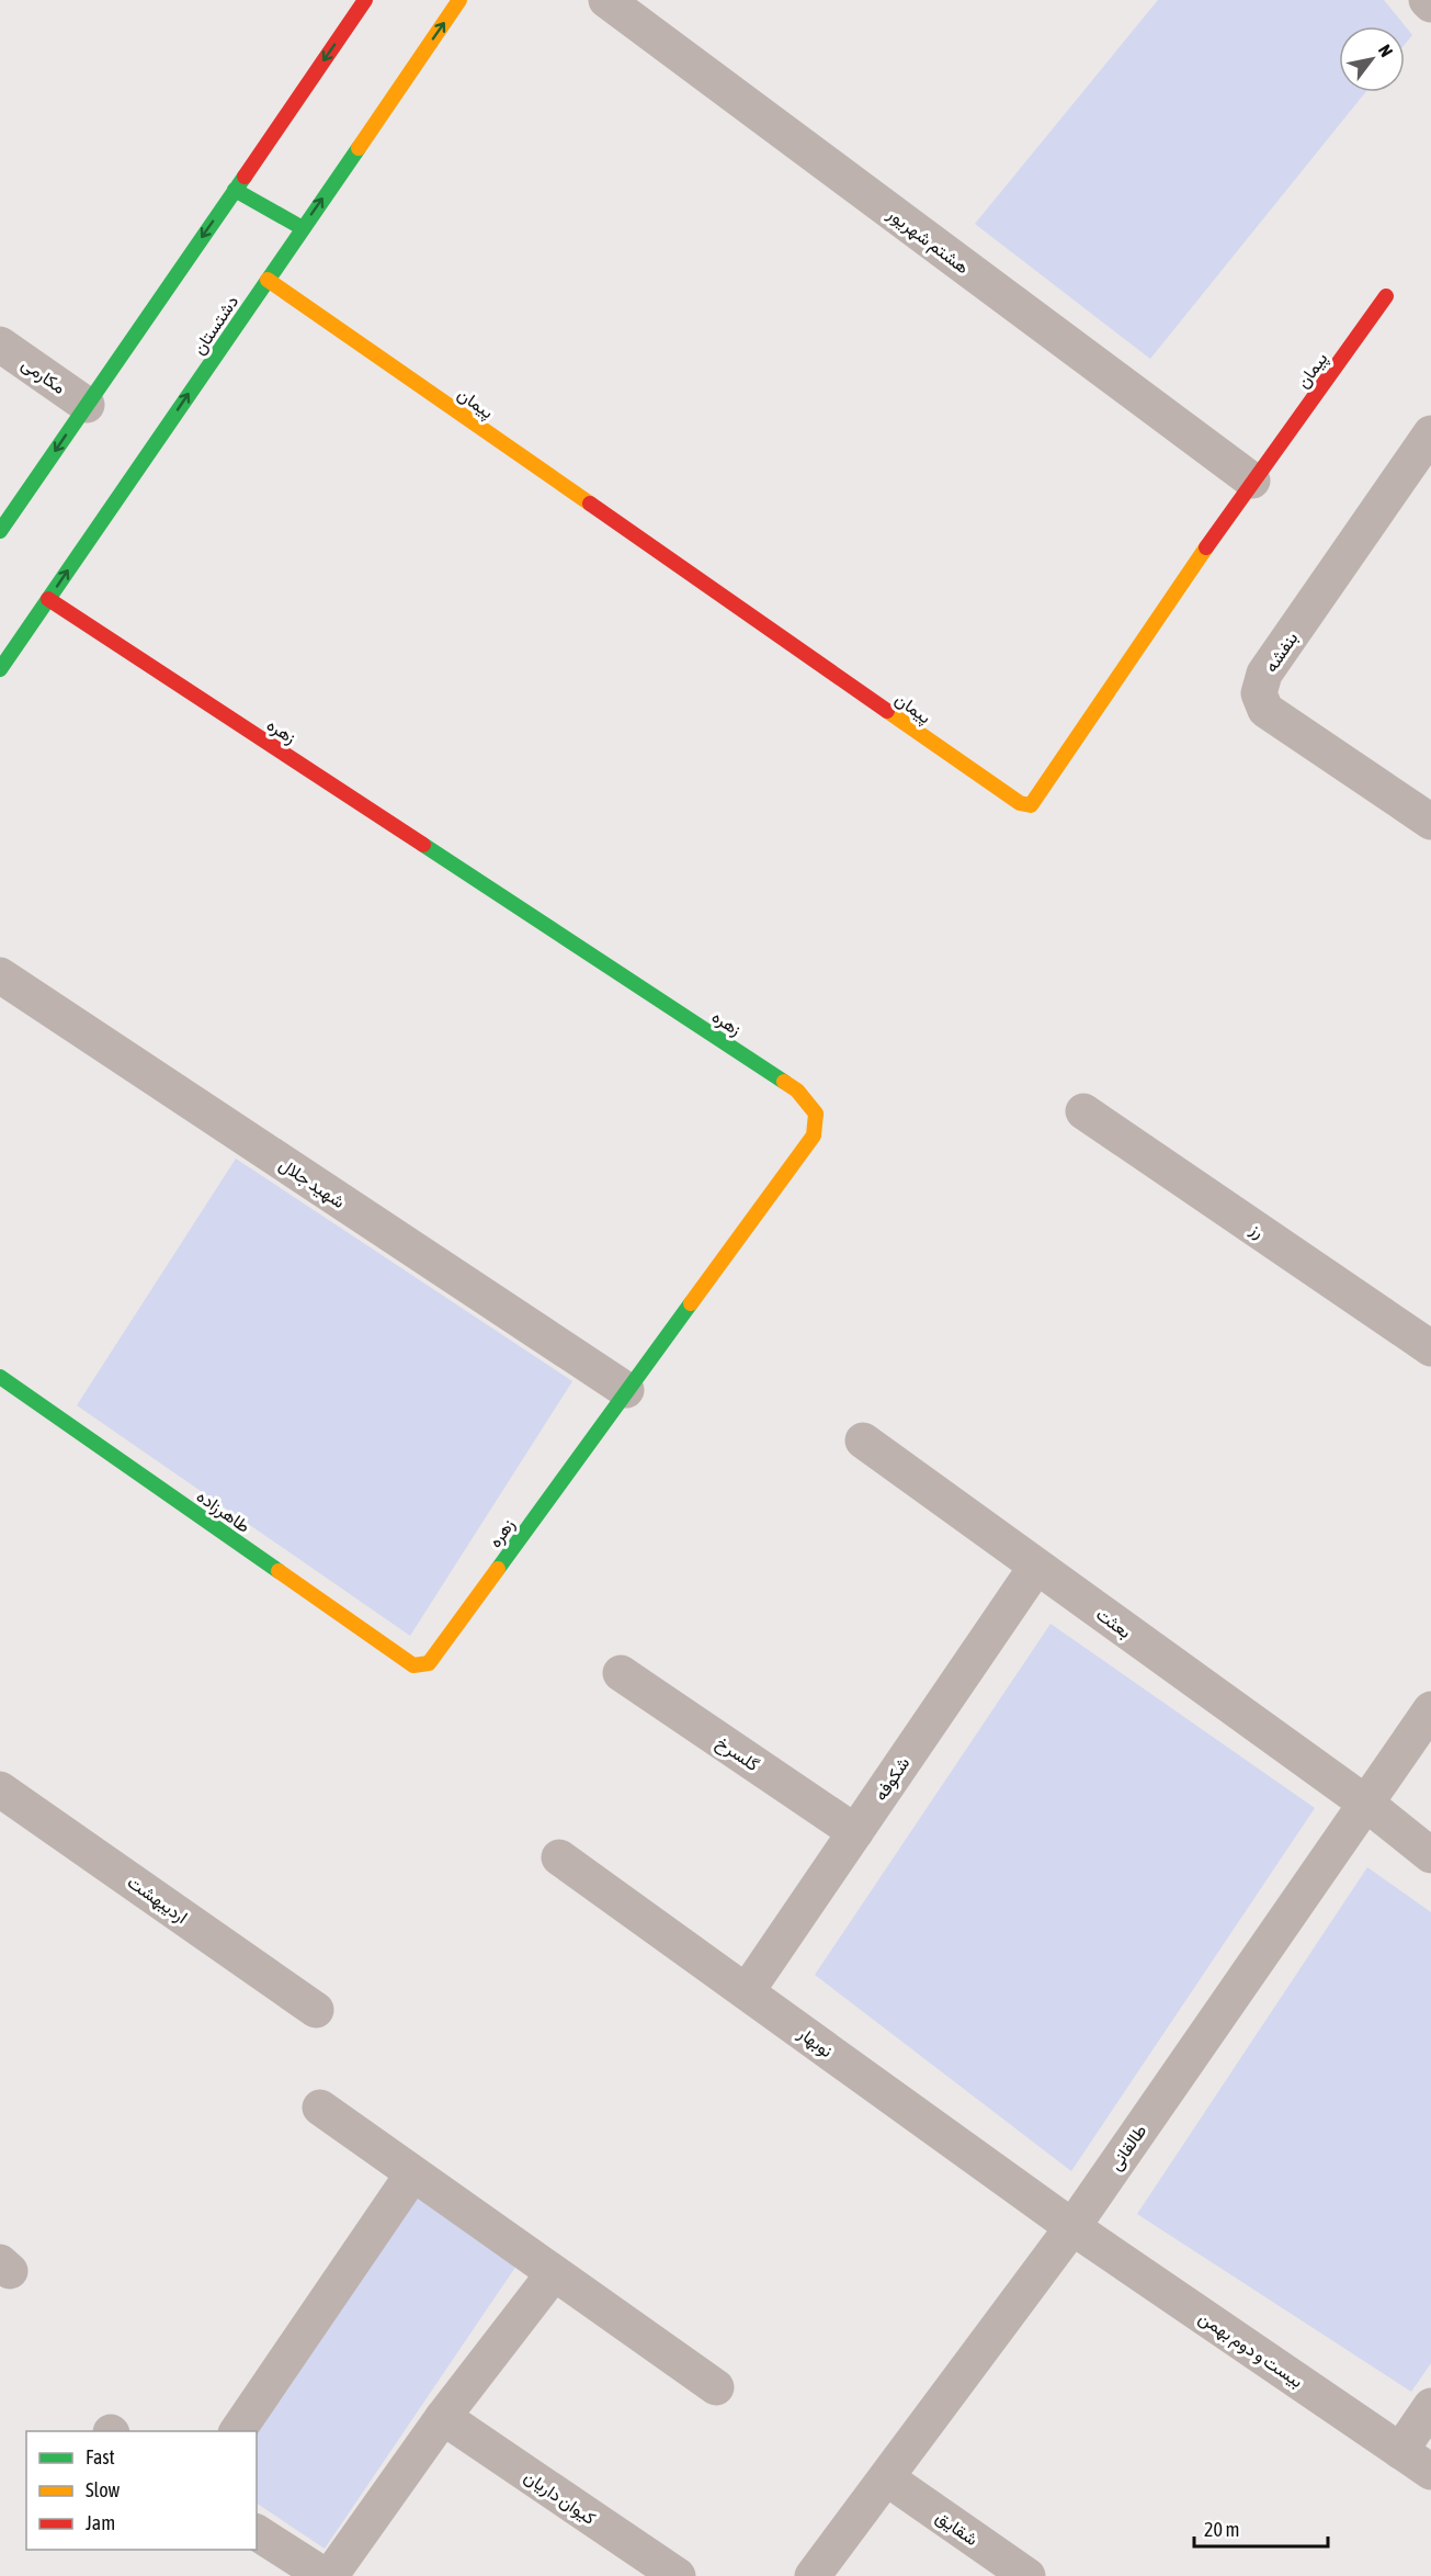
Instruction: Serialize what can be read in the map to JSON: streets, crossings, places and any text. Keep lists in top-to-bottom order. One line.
{"streets":{"street":["هشتم شهریور","دشتستان","پیمان","مکارمی","بنفشه","زهره","شهید جلال","رز","طاهرزاده","بعثت","گلسرخ","شکوفه","اردیبهشت","نوبهار","طالقانی","بیست و دوم بهمن","کیوان داریان","شقایق"]},"crossings":[["هشتم شهریور","پیمان"],["دشتستان","پیمان"],["دشتستان","زهره"],["زهره","شهید جلال"],["زهره","طاهرزاده"],["بعثت","شکوفه"],["بعثت","طالقانی"],["گلسرخ","شکوفه"],["شکوفه","نوبهار"],["نوبهار","طالقانی"],["نوبهار","بیست و دوم بهمن"],["طالقانی","بیست و دوم بهمن"],["طالقانی","شقایق"]],"legend":["Fast","Slow","Jam"],"scale_bar":"20 m","north":"top right"}
